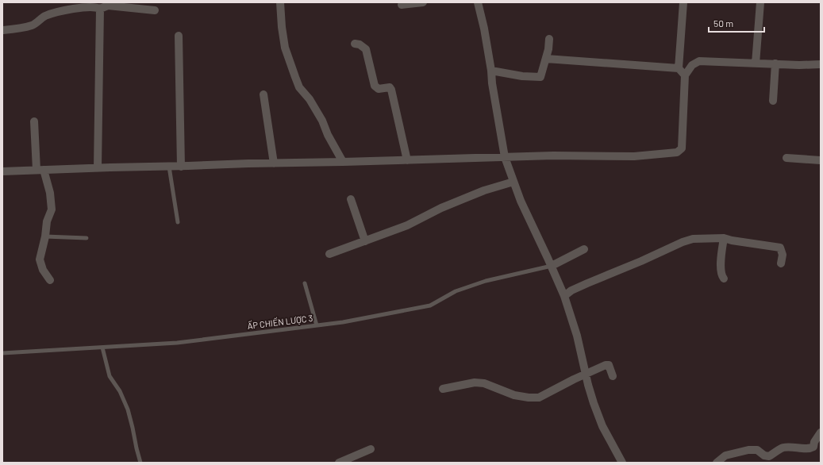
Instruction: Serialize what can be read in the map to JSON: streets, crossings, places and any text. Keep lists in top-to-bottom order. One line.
{"streets":{"lane":["ẤP CHIẾN LƯỢC 3"]},"scale_bar":"50 m"}
